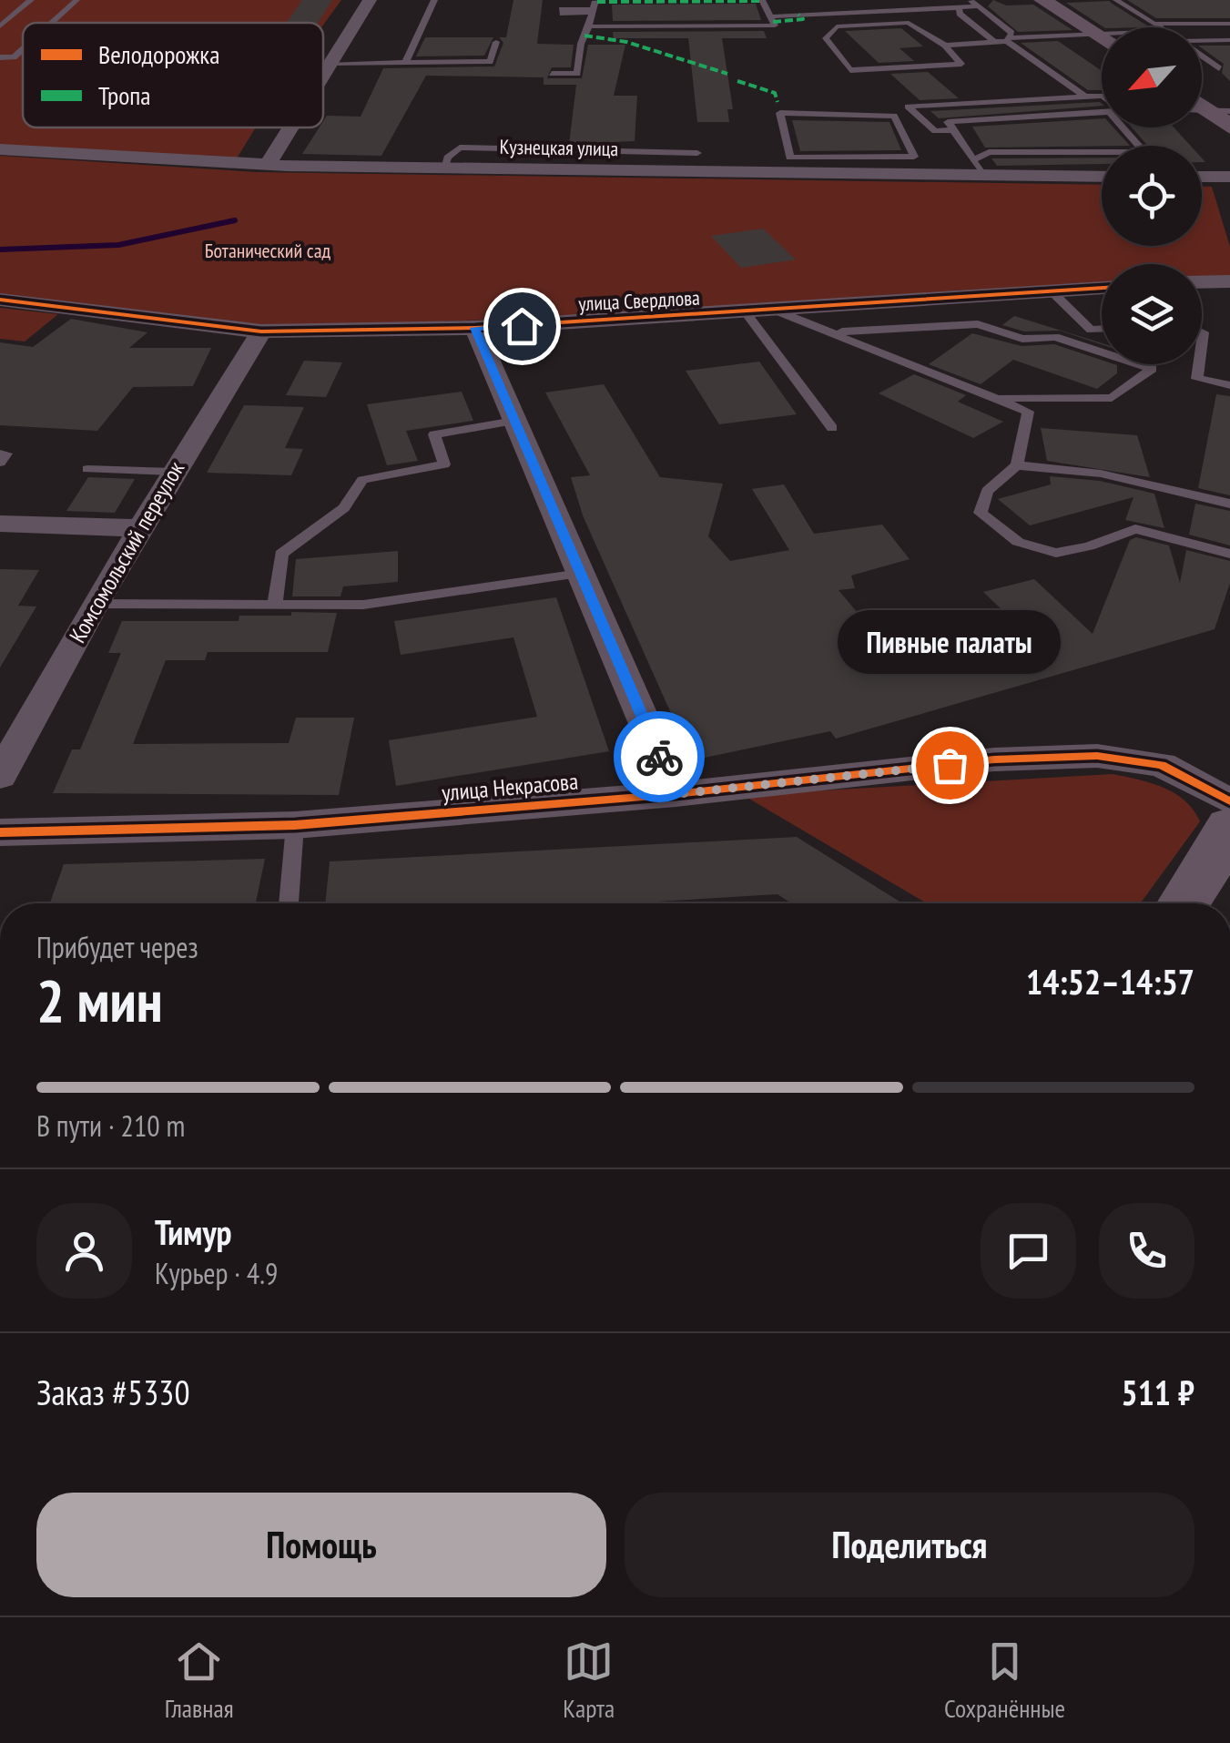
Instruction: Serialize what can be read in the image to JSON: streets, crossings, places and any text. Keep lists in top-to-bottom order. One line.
{"streets":{"street":["Кузнецкая улица","улица Свердлова","Комсомольский переулок","улица Некрасова"]},"crossings":[["улица Свердлова","Комсомольский переулок"]],"parks":["Ботанический сад"],"places":["Пивные палаты"],"legend":["Велодорожка","Тропа"],"north":"bottom left","page":{"bubble":"Пивные палаты","heading":["2 мин","Прибудет через","14:52–14:57"],"panel":["Тимур","Курьер · 4.9","Заказ #5330","511 ₽"],"bar":"В пути · 210 m","buttons":["Помощь","Поделиться"],"tabs":["Главная","Карта","Сохранённые"]}}
